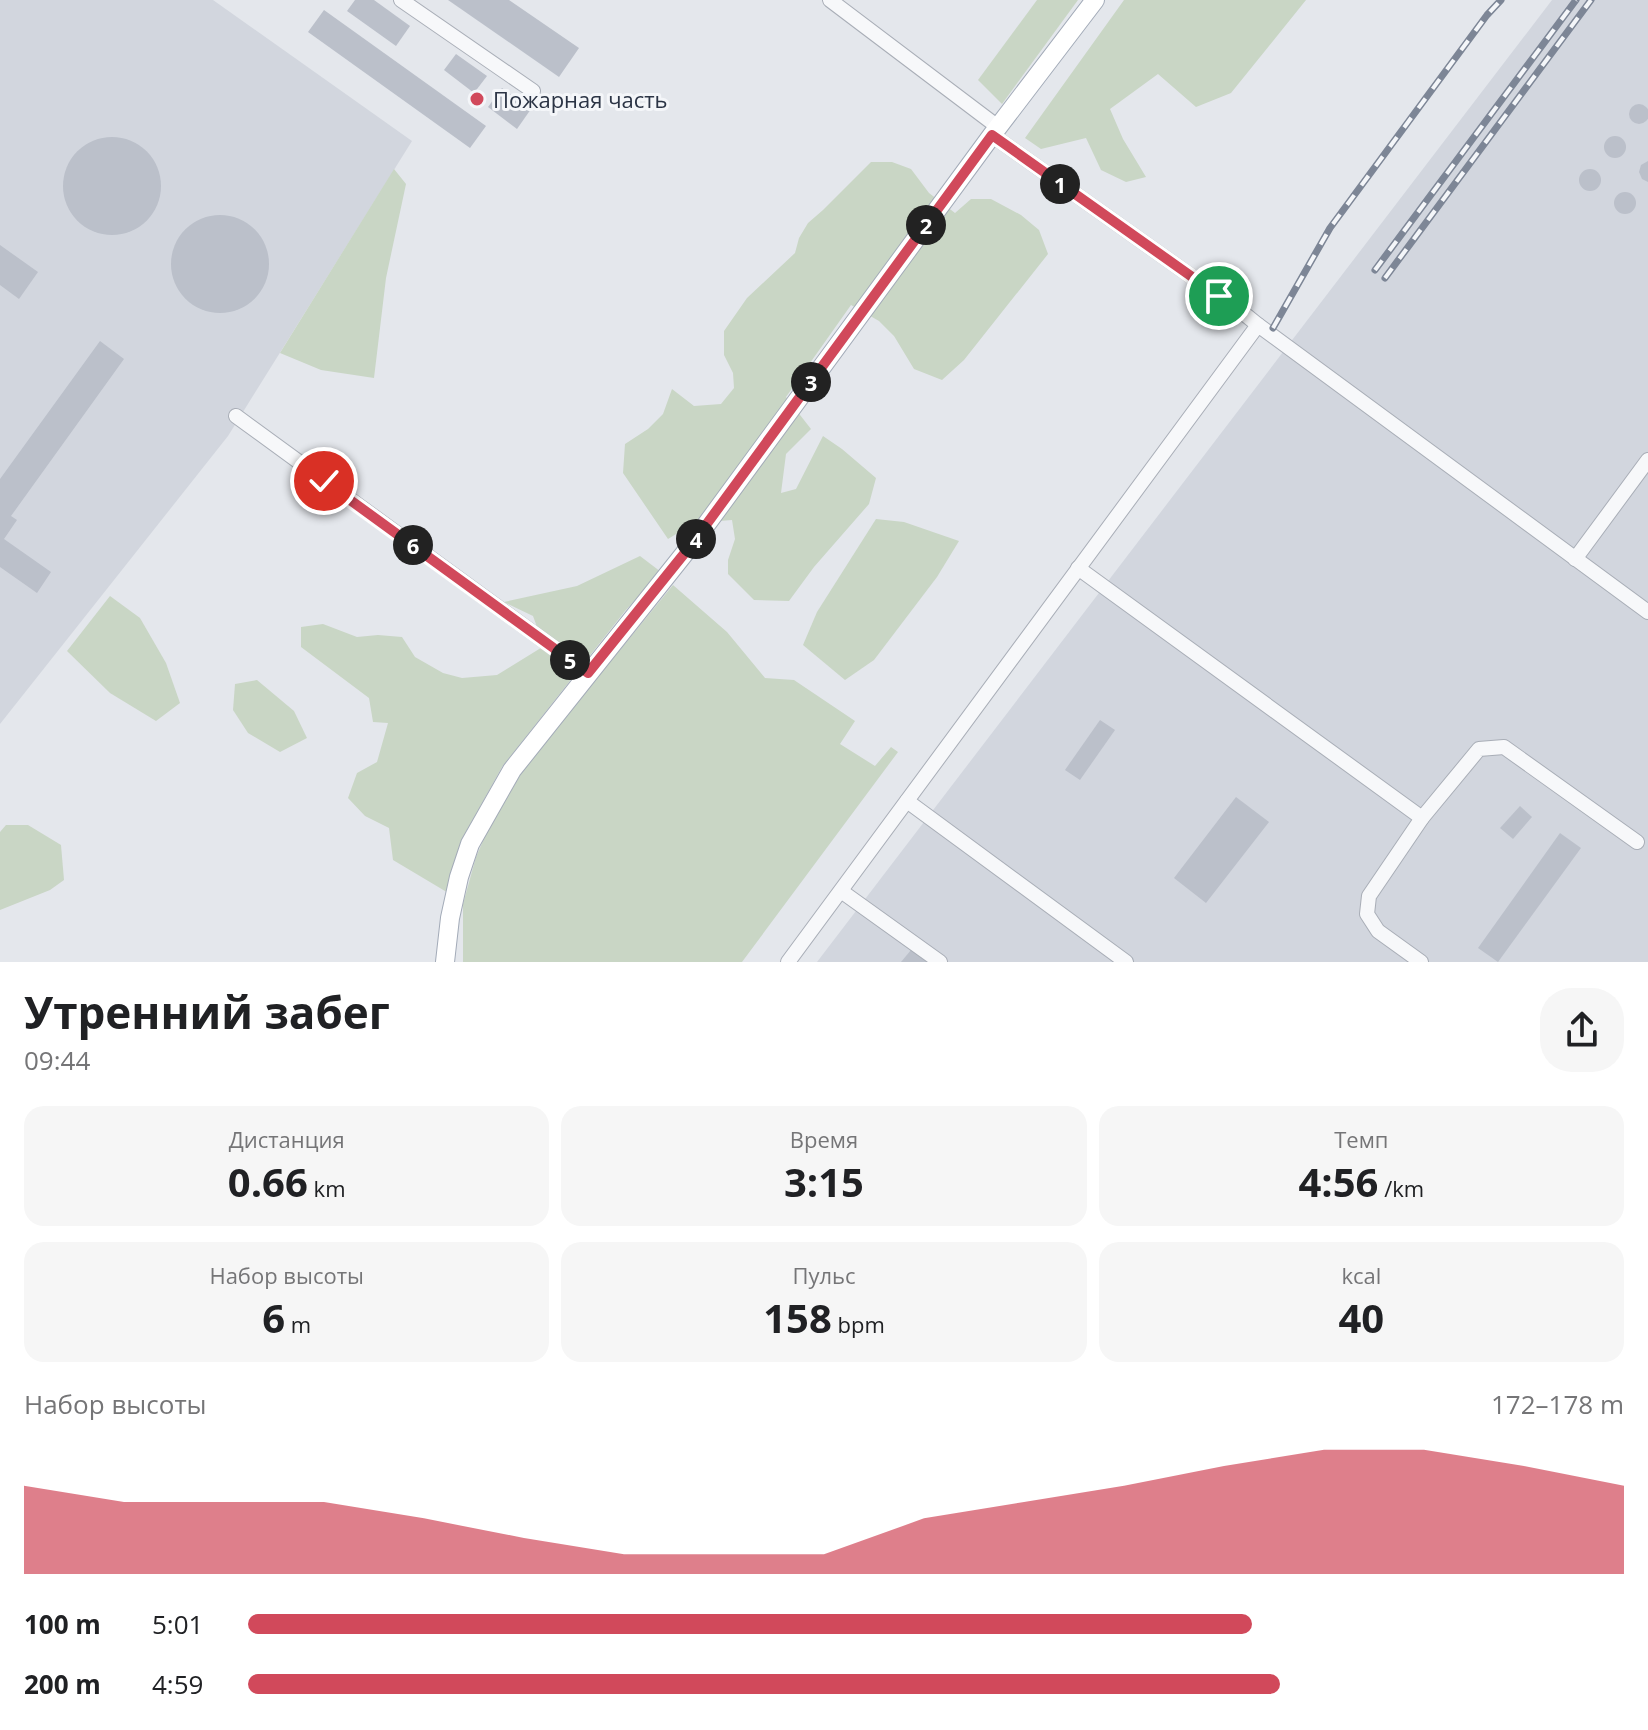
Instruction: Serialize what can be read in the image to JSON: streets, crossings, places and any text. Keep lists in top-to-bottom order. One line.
{"places":["Пожарная часть"],"page":{"pins":["1","2","3","4","6","5"],"heading":["Утренний забег","09:44"],"stats":[["Дистанция","0.66 km"],["Время","3:15"],["Темп","4:56 /km"],["Набор высоты","6 m"],["Пульс","158 bpm"],["kcal","40"]],"chart":["Набор высоты","172–178 m"],"list":[{"name":"100 m","note":"5:01"},{"name":"200 m","note":"4:59"}]}}
